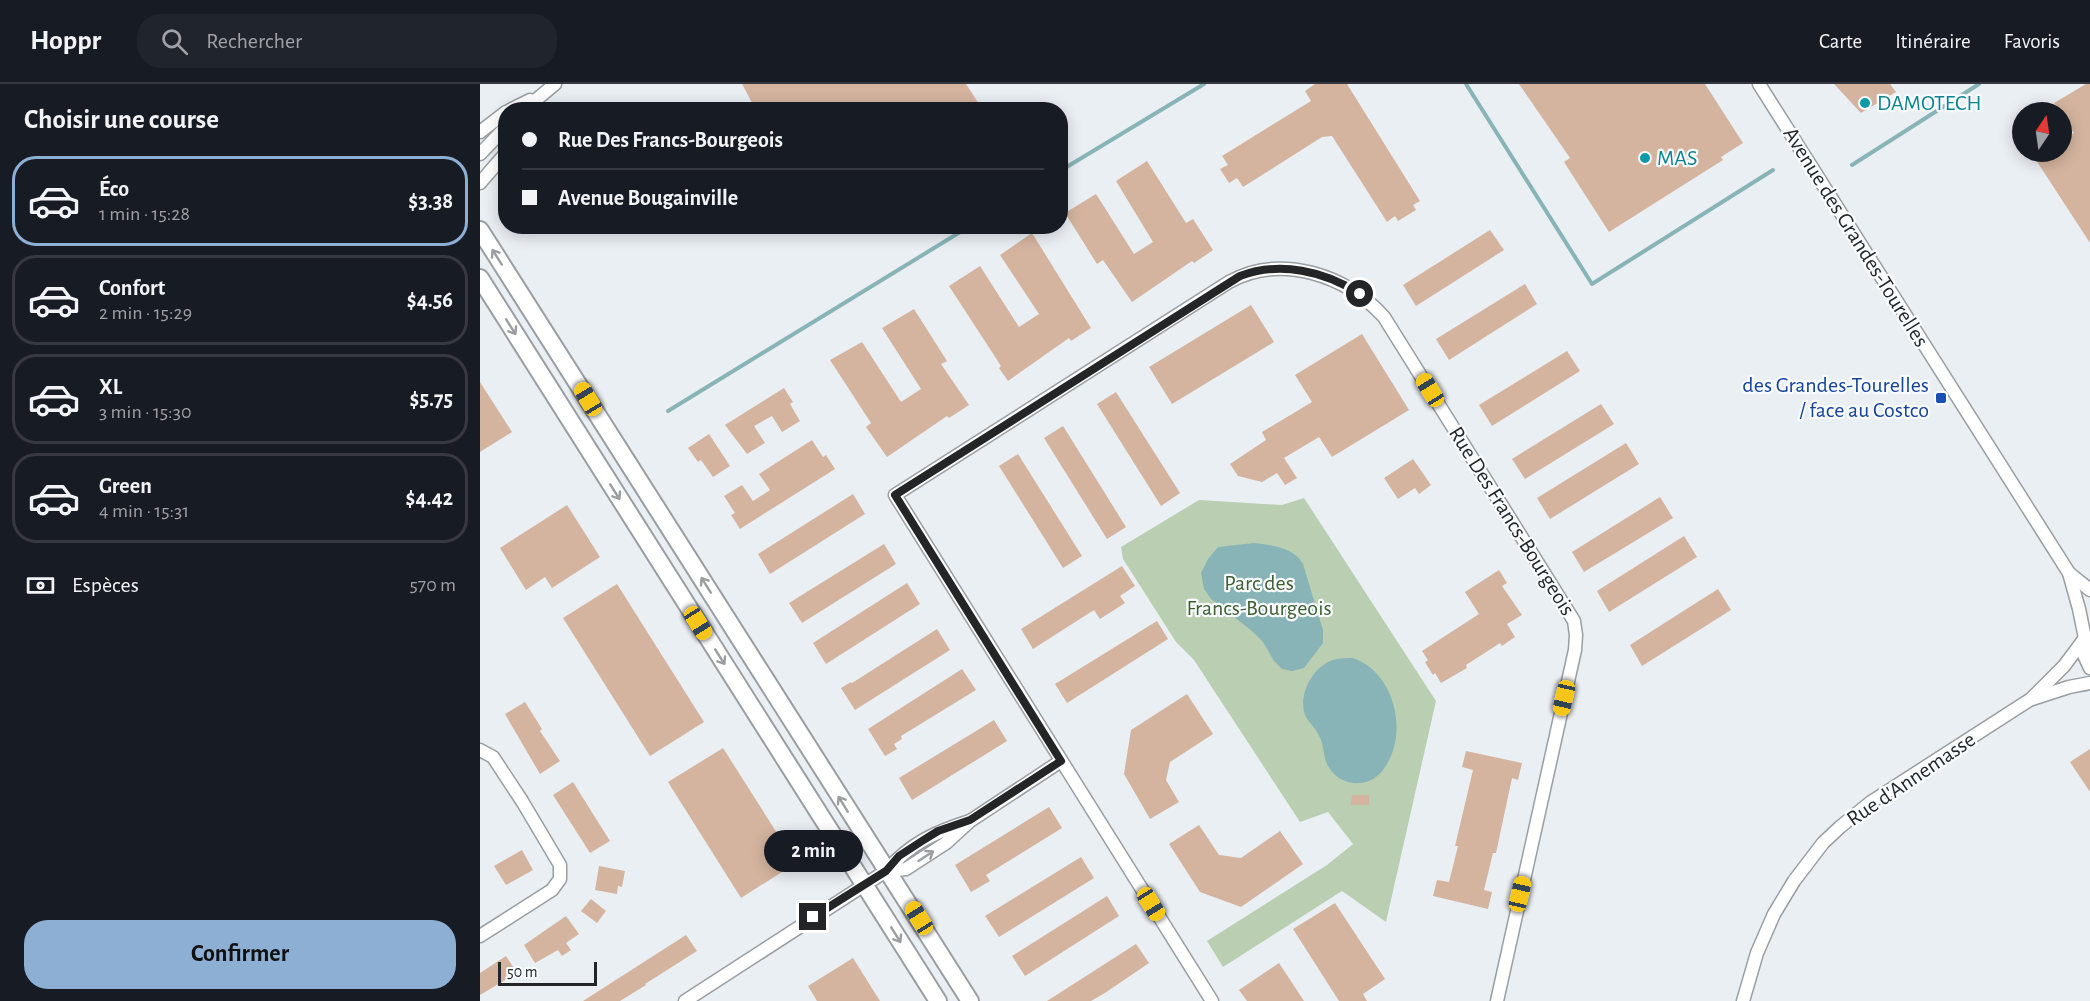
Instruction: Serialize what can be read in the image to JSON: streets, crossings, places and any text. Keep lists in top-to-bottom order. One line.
{"streets":{"street":["Avenue des Grandes-Tourelles","Rue Des Francs-Bourgeois","Rue d'Annemasse"]},"crossings":[["Avenue des Grandes-Tourelles","Rue d'Annemasse"]],"parks":["Parc des Francs-Bourgeois"],"places":{"other":["DAMOTECH","MAS"],"transit":["des Grandes-Tourelles / face au Costco"]},"scale_bar":"50 m","north":"top","page":{"header":"Hoppr","search":"Rechercher","nav":["Carte","Itinéraire","Favoris"],"heading":"Choisir une course","banner":["Rue Des Francs-Bourgeois","Avenue Bougainville"],"list":[{"name":"Éco","note":"1 min · 15:28","value":"$3.38"},{"name":"Confort","note":"2 min · 15:29","value":"$4.56"},{"name":"XL","note":"3 min · 15:30","value":"$5.75"},{"name":"Green","note":"4 min · 15:31","value":"$4.42"}],"pay":["Espèces","570 m"],"bubble":"2 min","buttons":"Confirmer","scale":"50 m"}}
